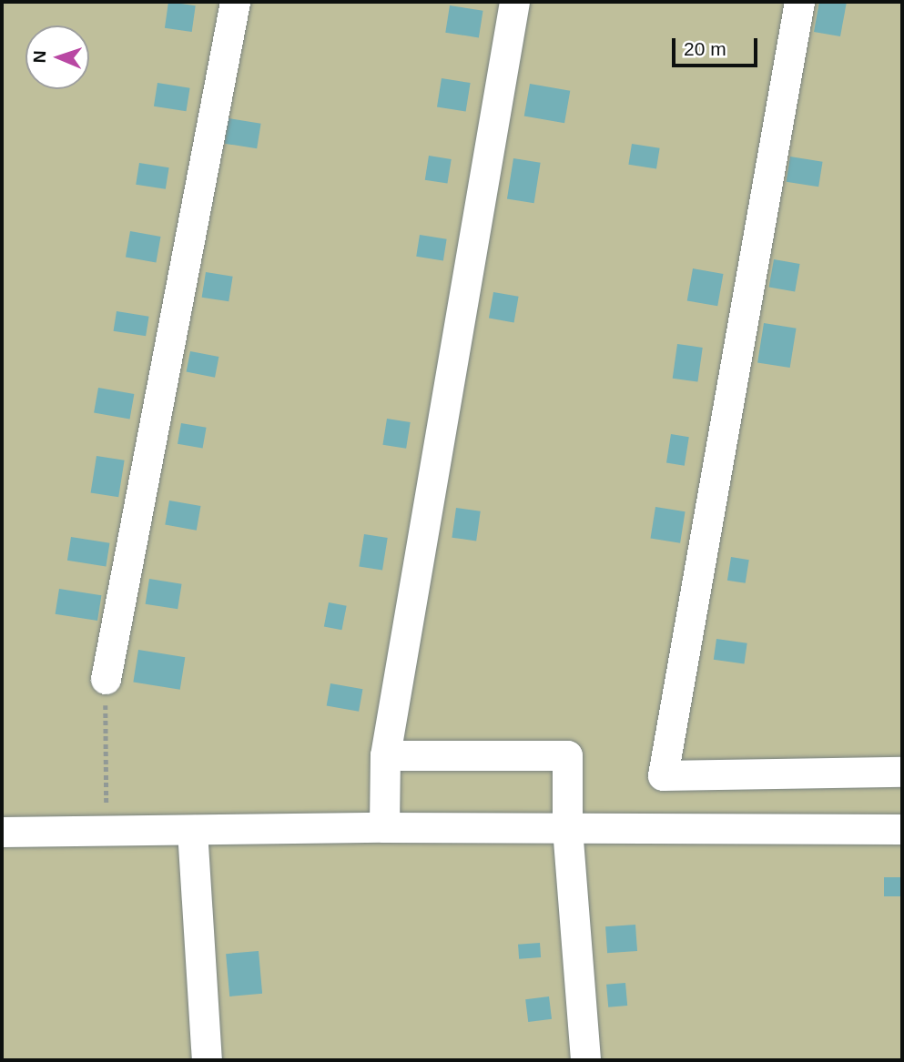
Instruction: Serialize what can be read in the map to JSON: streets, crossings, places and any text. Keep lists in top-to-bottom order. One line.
{"scale_bar":"20 m","north":"left"}
